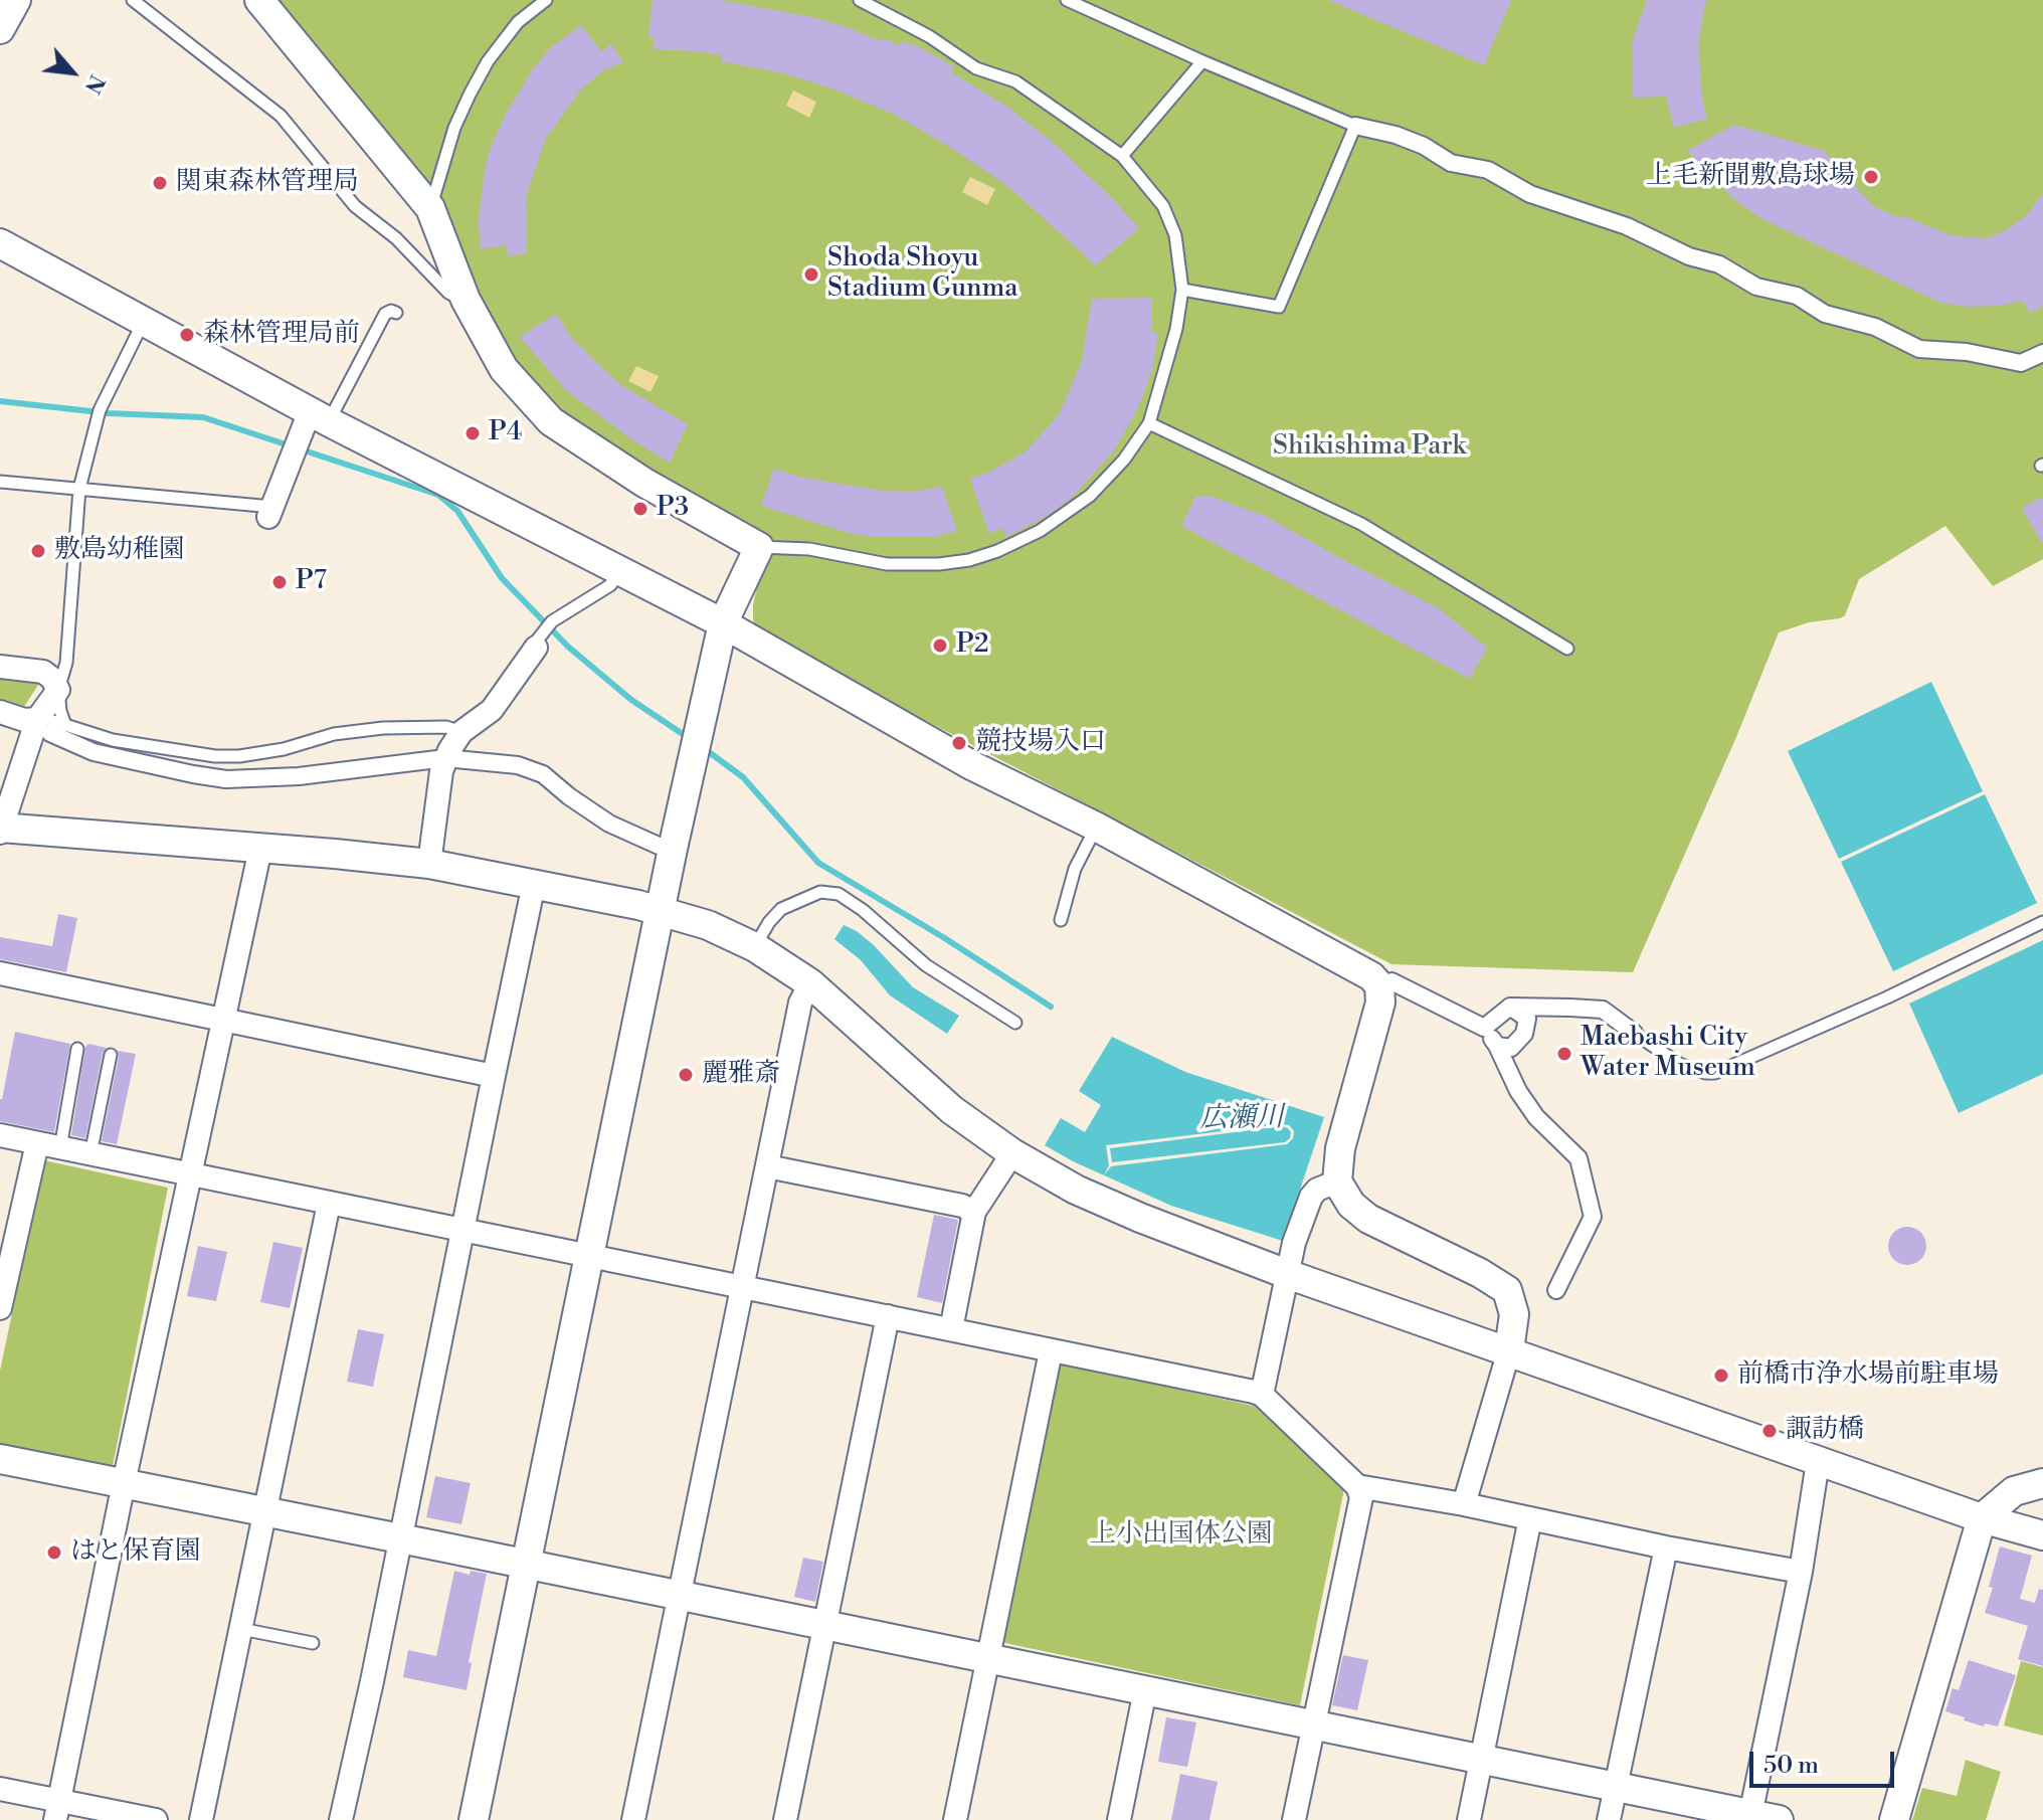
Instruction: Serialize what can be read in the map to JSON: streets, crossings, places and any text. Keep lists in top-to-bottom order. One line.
{"water":["広瀬川"],"parks":["Shikishima Park","上小出国体公園"],"places":["上毛新聞敷島球場","関東森林管理局","Shoda Shoyu Stadium Gunma","森林管理局前","P4","P3","敷島幼稚園","P7","P2","競技場入口","Maebashi City Water Museum","麗雅斎","前橋市浄水場前駐車場","諏訪橋","はと保育園"],"scale_bar":"50 m","north":"bottom right"}
